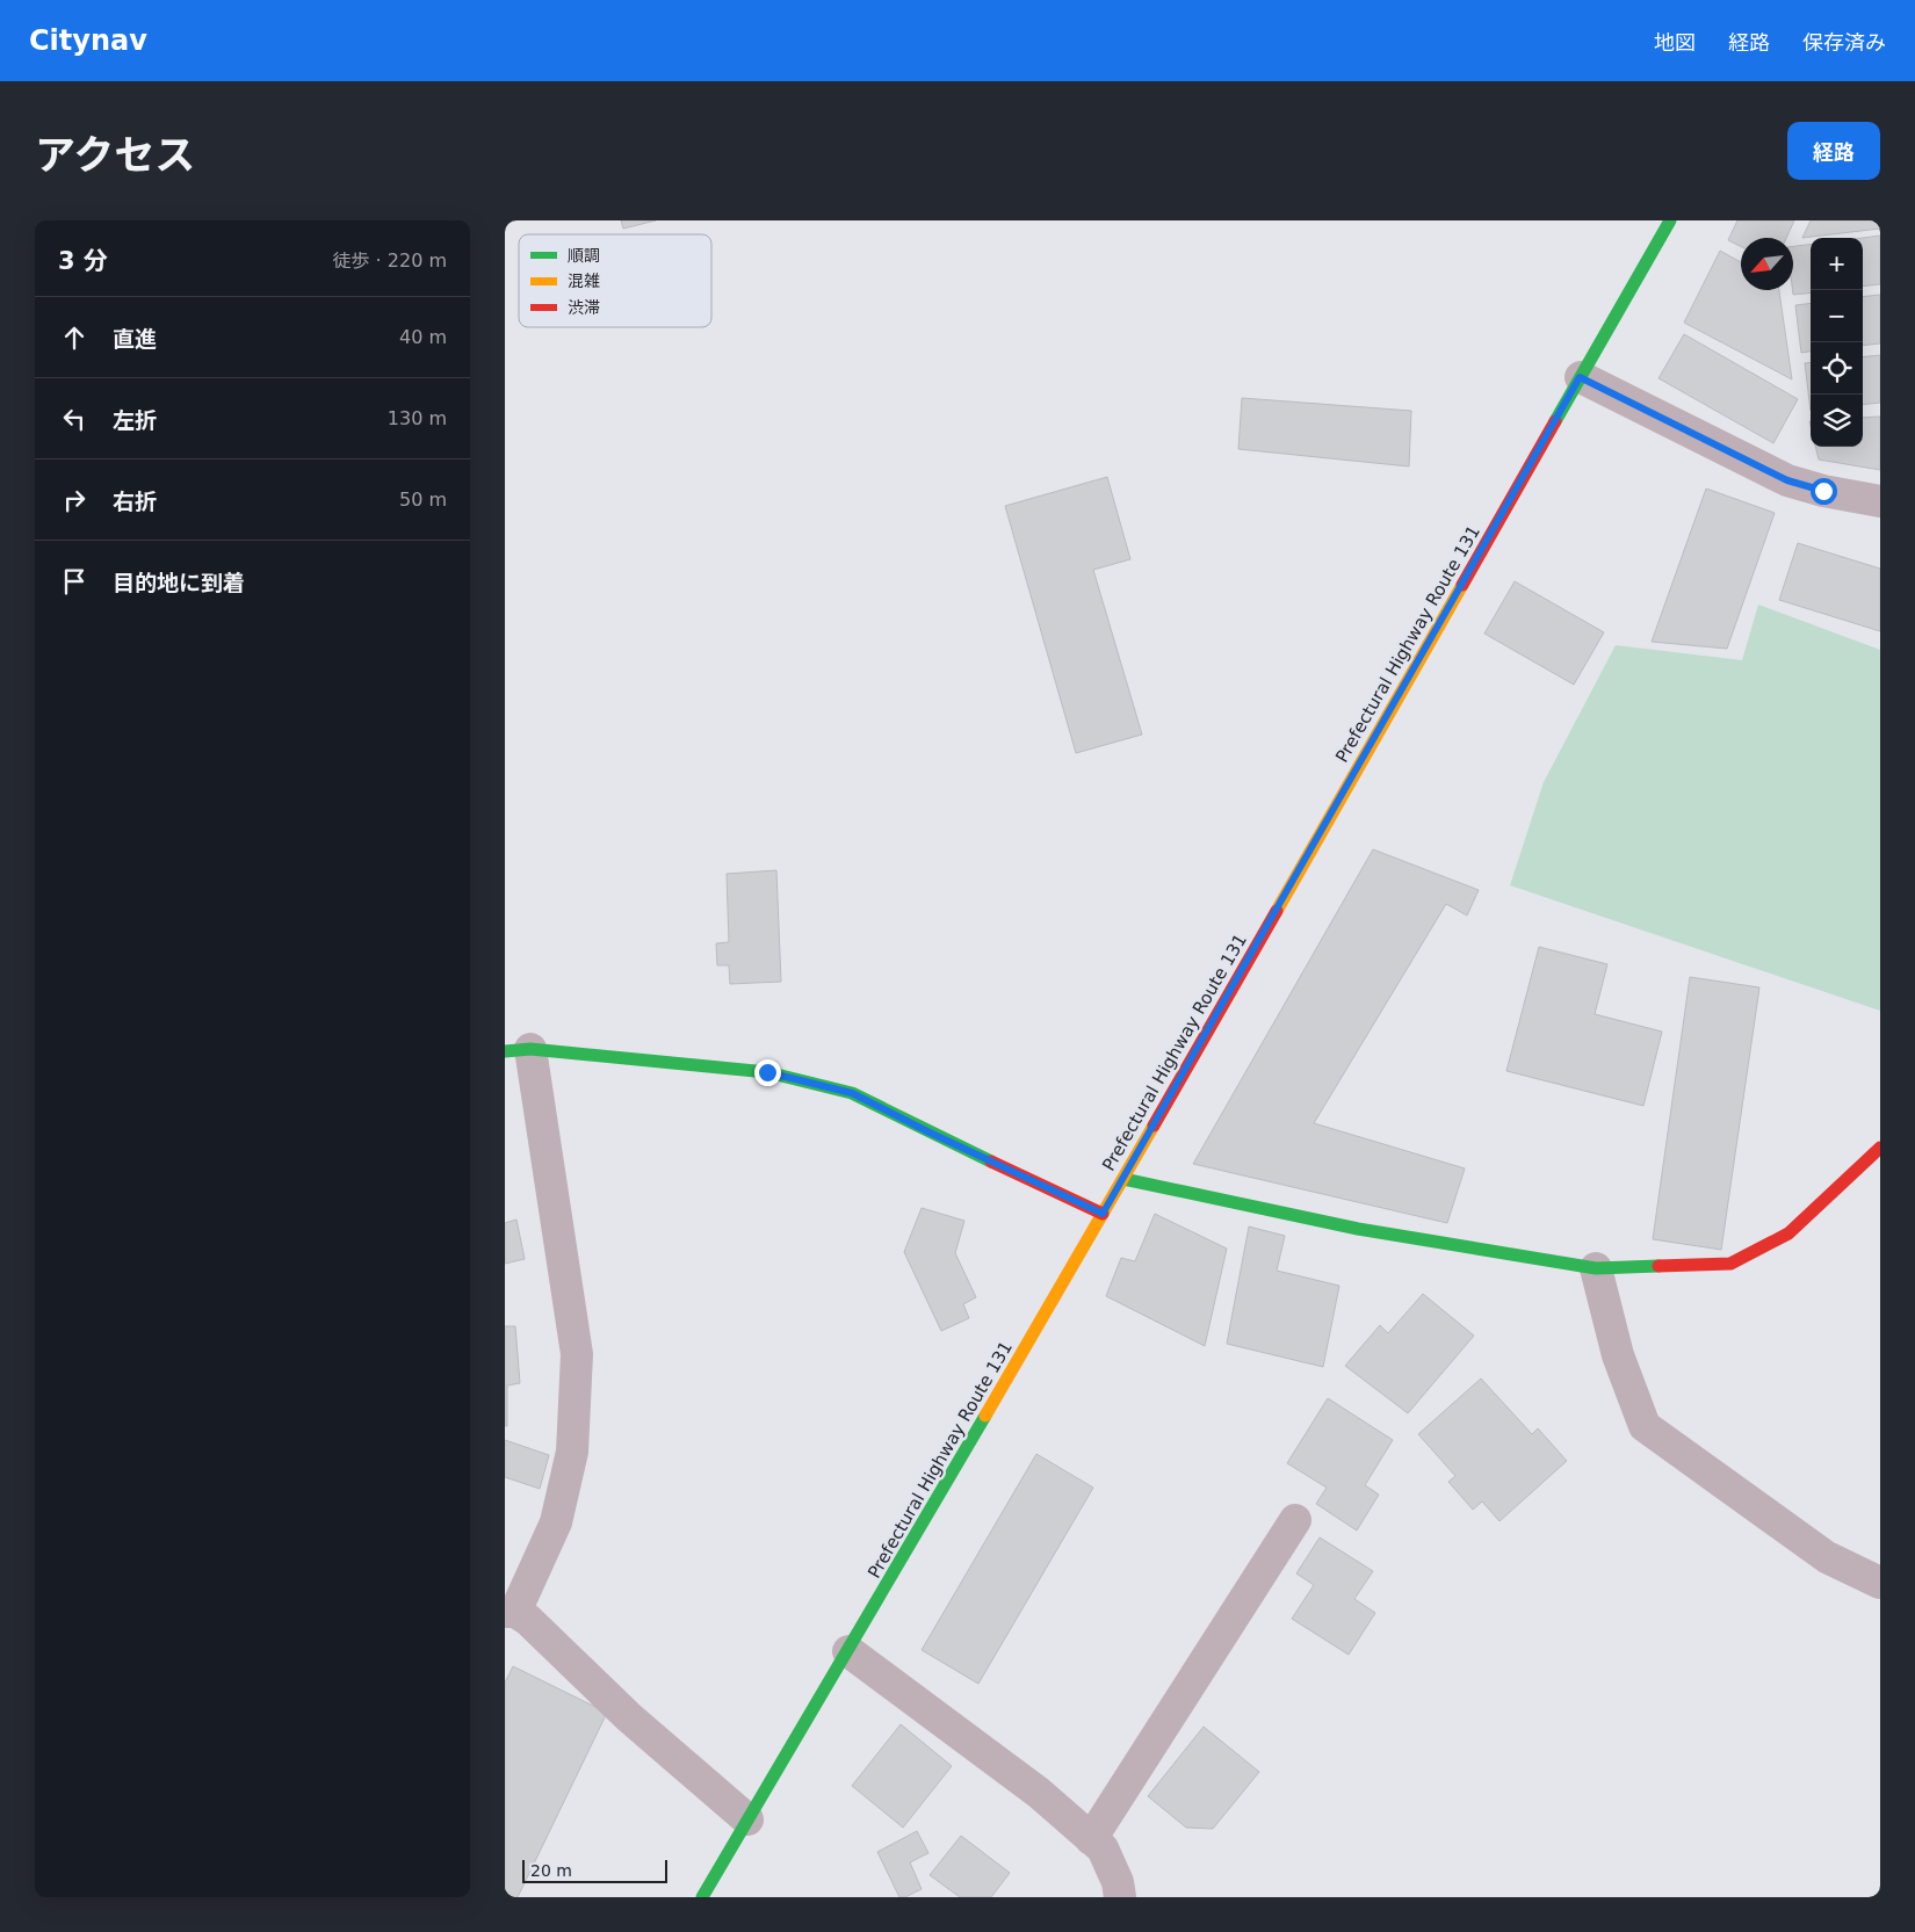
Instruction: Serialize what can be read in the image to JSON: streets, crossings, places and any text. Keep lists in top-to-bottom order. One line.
{"streets":{"main road":["Prefectural Highway Route 131"]},"legend":["順調","混雑","渋滞"],"scale_bar":"20 m","north":"bottom left","page":{"header":"Citynav","nav":["地図","経路","保存済み"],"title":"アクセス","buttons":"経路","heading":["3 分","徒歩 · 220 m"],"map_buttons":["+","−"],"list":[["直進","40 m"],["左折","130 m"],["右折","50 m"],"目的地に到着"],"scale":"20 m"}}
